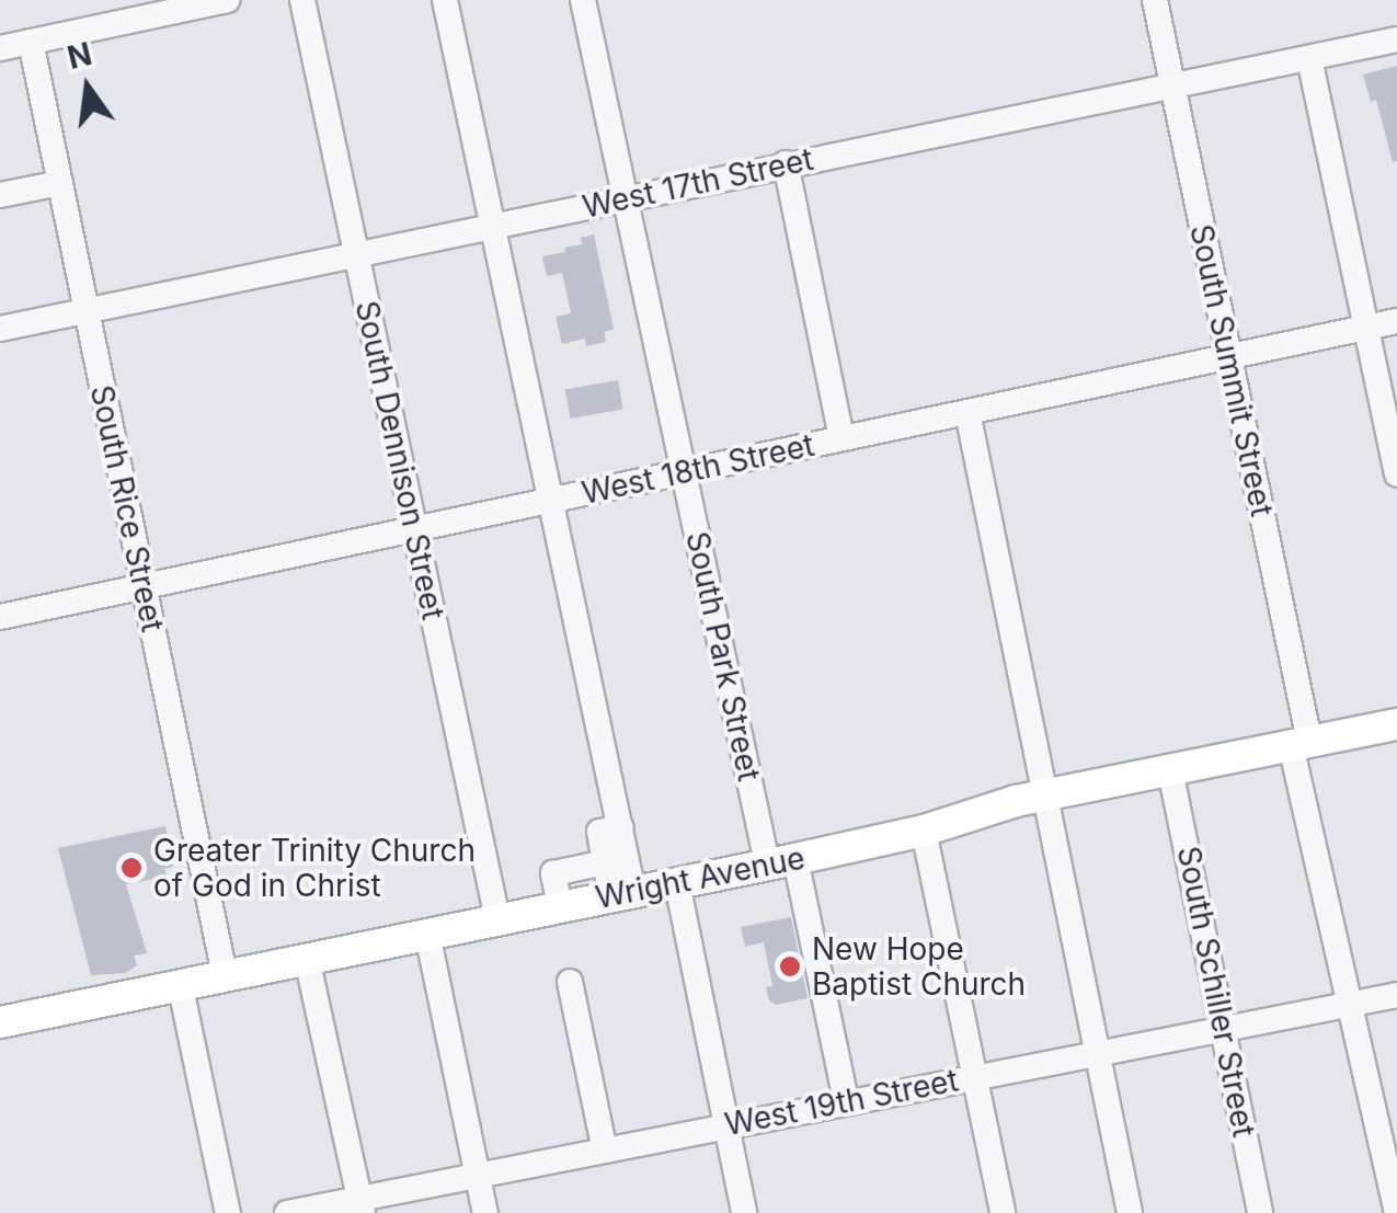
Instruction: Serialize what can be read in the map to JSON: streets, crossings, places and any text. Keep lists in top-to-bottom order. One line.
{"streets":{"main road":["Wright Avenue"],"street":["West 17th Street","South Summit Street","South Dennison Street","West 18th Street","South Rice Street","South Park Street","South Schiller Street","West 19th Street"]},"crossings":[["West 17th Street","South Summit Street"],["West 17th Street","South Dennison Street"],["West 17th Street","South Rice Street"],["West 17th Street","South Park Street"],["South Summit Street","West 18th Street"],["South Summit Street","Wright Avenue"],["South Summit Street","West 19th Street"],["South Dennison Street","West 18th Street"],["South Dennison Street","Wright Avenue"],["West 18th Street","South Rice Street"],["West 18th Street","South Park Street"],["South Rice Street","Wright Avenue"],["South Park Street","Wright Avenue"],["South Park Street","West 19th Street"],["Wright Avenue","South Schiller Street"],["South Schiller Street","West 19th Street"]],"places":["Greater Trinity Church of God in Christ","New Hope Baptist Church"],"north":"top"}
